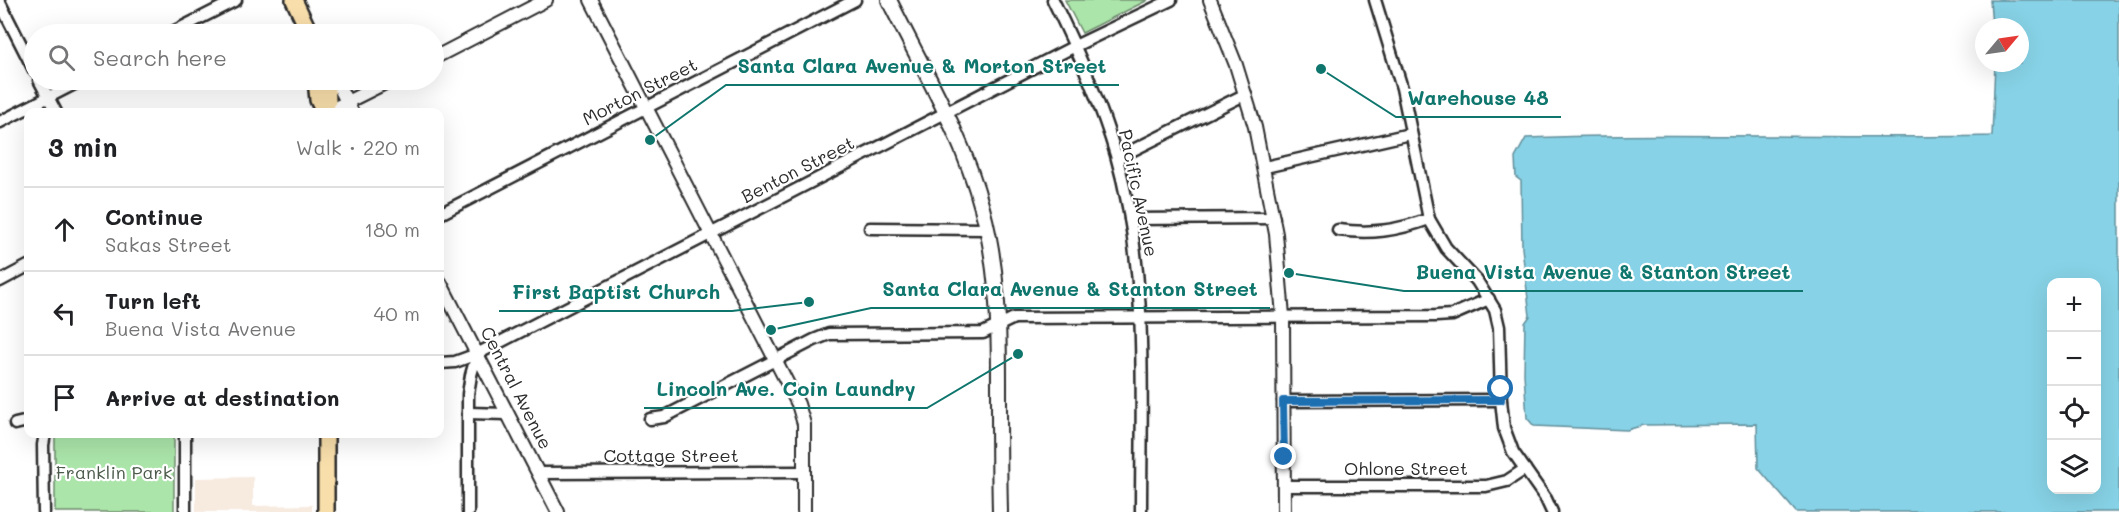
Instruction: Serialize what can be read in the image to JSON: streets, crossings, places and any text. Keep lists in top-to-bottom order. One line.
{"streets":{"street":["Morton Street","Benton Street","Pacific Avenue","Central Avenue","Cottage Street","Ohlone Street"]},"crossings":[["Benton Street","Pacific Avenue"],["Benton Street","Central Avenue"],["Central Avenue","Cottage Street"]],"parks":["Franklin Park"],"places":["Warehouse 48","Santa Clara Avenue & Morton Street","Buena Vista Avenue & Stanton Street","First Baptist Church","Santa Clara Avenue & Stanton Street","Lincoln Ave. Coin Laundry"],"north":"top right","page":{"search":"Search here","heading":["3 min","Walk · 220 m"],"list":[["Continue","Sakas Street","180 m"],["Turn left","Buena Vista Avenue","40 m"],"Arrive at destination"],"map_buttons":["+","−"]}}
